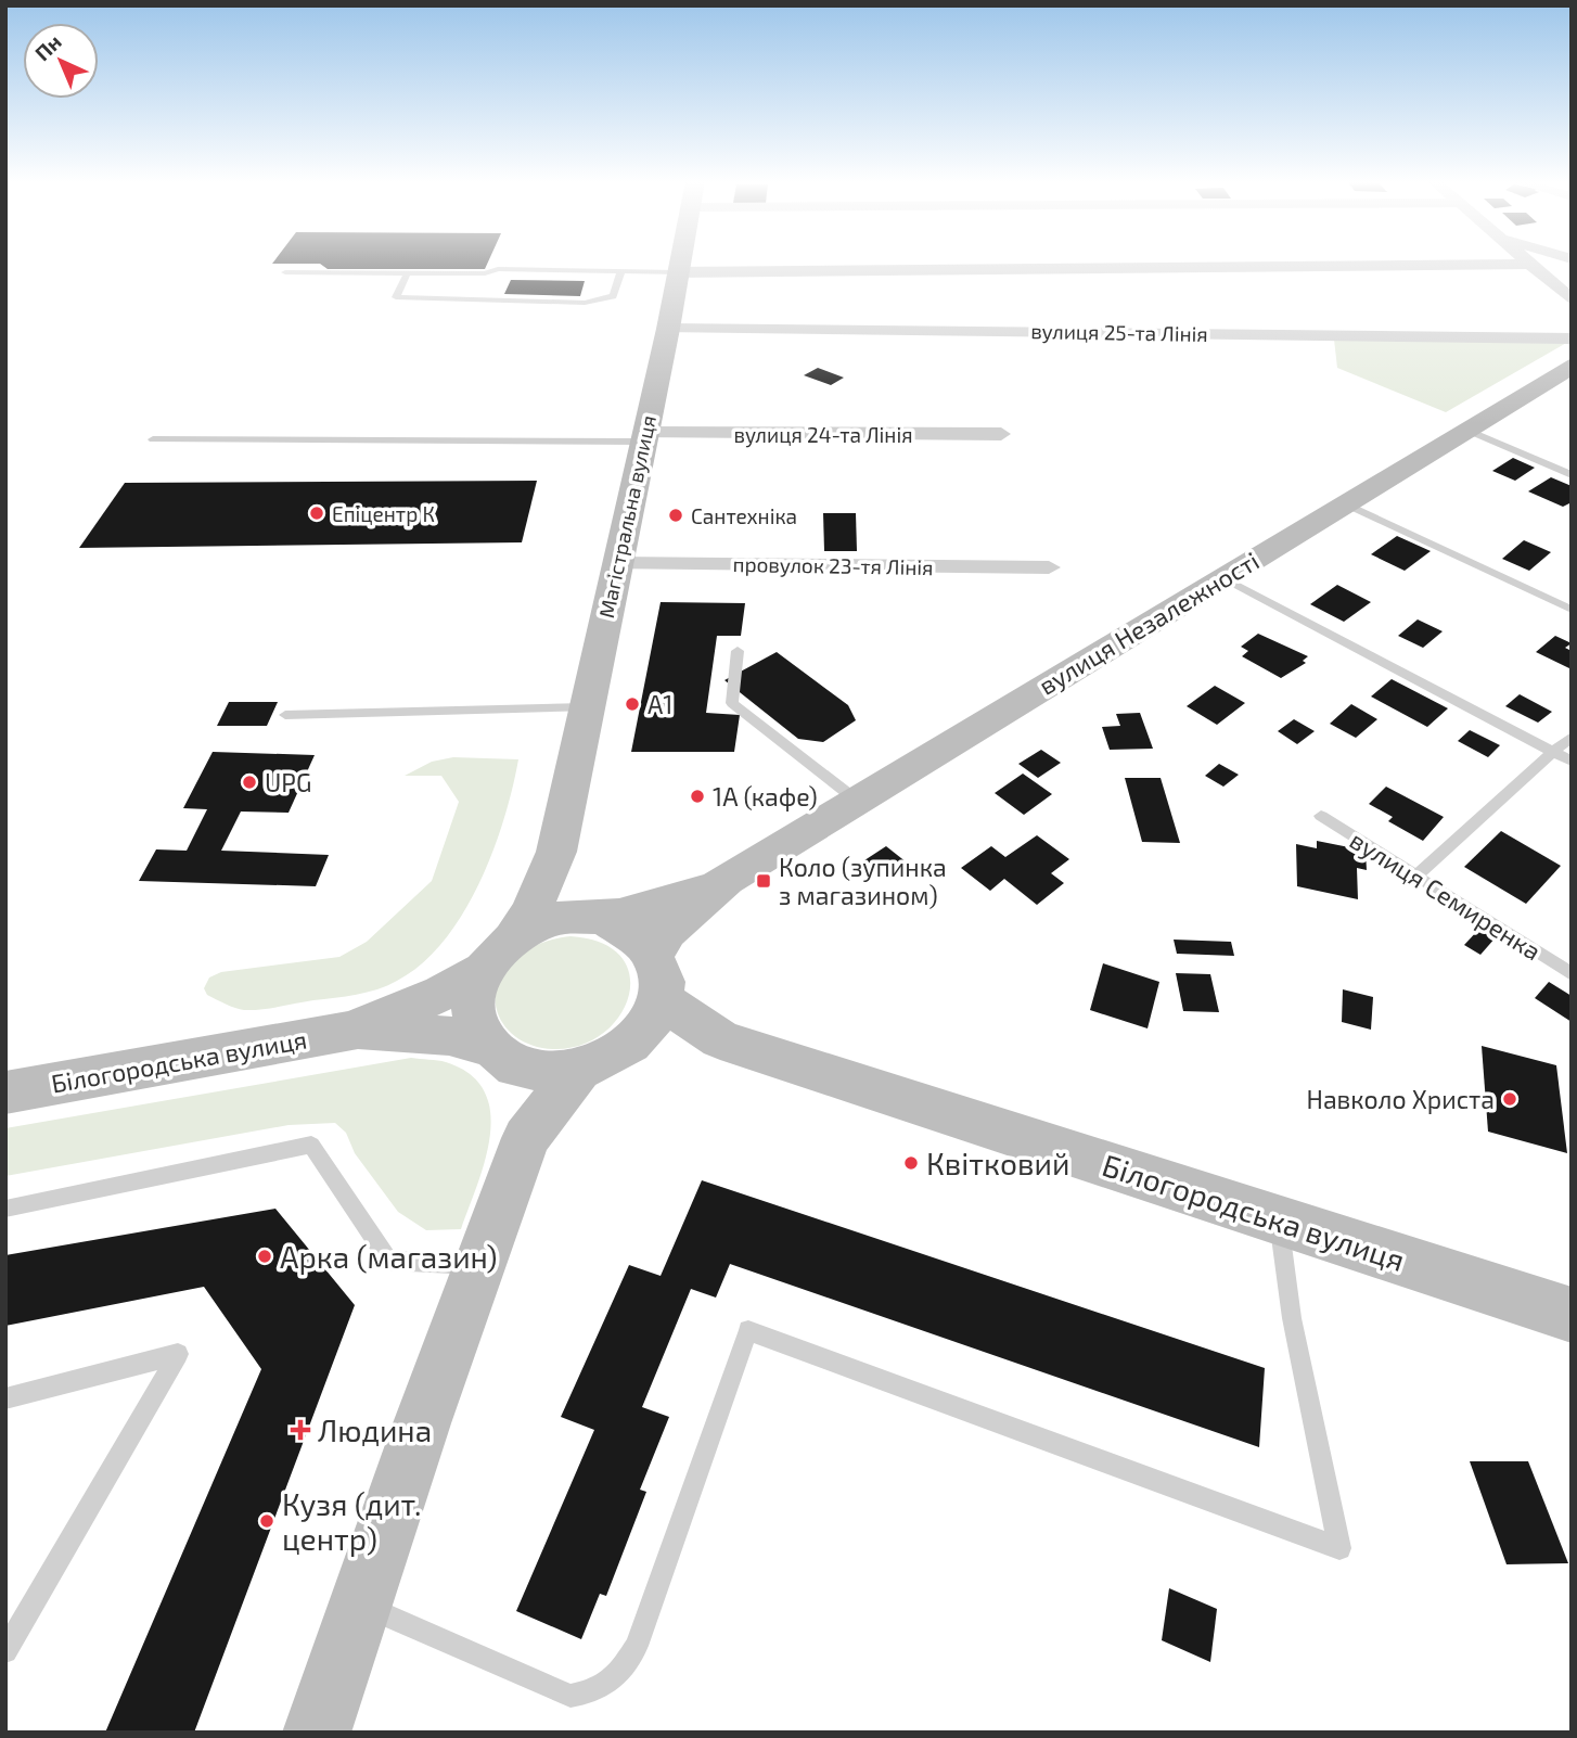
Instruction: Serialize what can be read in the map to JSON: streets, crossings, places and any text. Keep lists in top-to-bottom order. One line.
{"streets":{"main road":["Магістральна вулиця","вулиця Незалежності","Білогородська вулиця"],"street":["вулиця 25-та Лінія","вулиця 24-та Лінія","провулок 23-тя Лінія"],"lane":["вулиця Семиренка"]},"crossings":[["вулиця 25-та Лінія","Магістральна вулиця"],["вулиця 24-та Лінія","Магістральна вулиця"],["Магістральна вулиця","провулок 23-тя Лінія"]],"places":{"other":["Епіцентр К","Сантехніка","А1","UPG","1А (кафе)","Навколо Христа","Квітковий","Арка (магазин)","Кузя (дит. центр)"],"transit":["Коло (зупинка з магазином)"],"health":["Людина"]},"north":"top left"}
